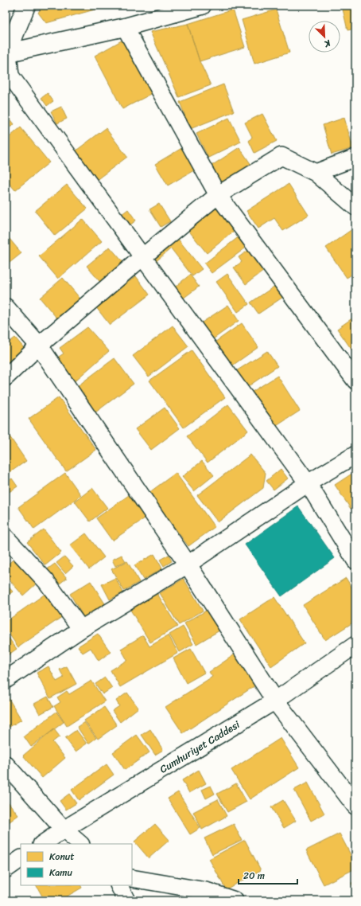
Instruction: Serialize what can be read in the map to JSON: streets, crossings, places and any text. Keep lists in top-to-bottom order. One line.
{"streets":{"street":["Cumhuriyet Caddesi"]},"legend":["Konut","Kamu"],"scale_bar":"20 m","north":"bottom right"}
